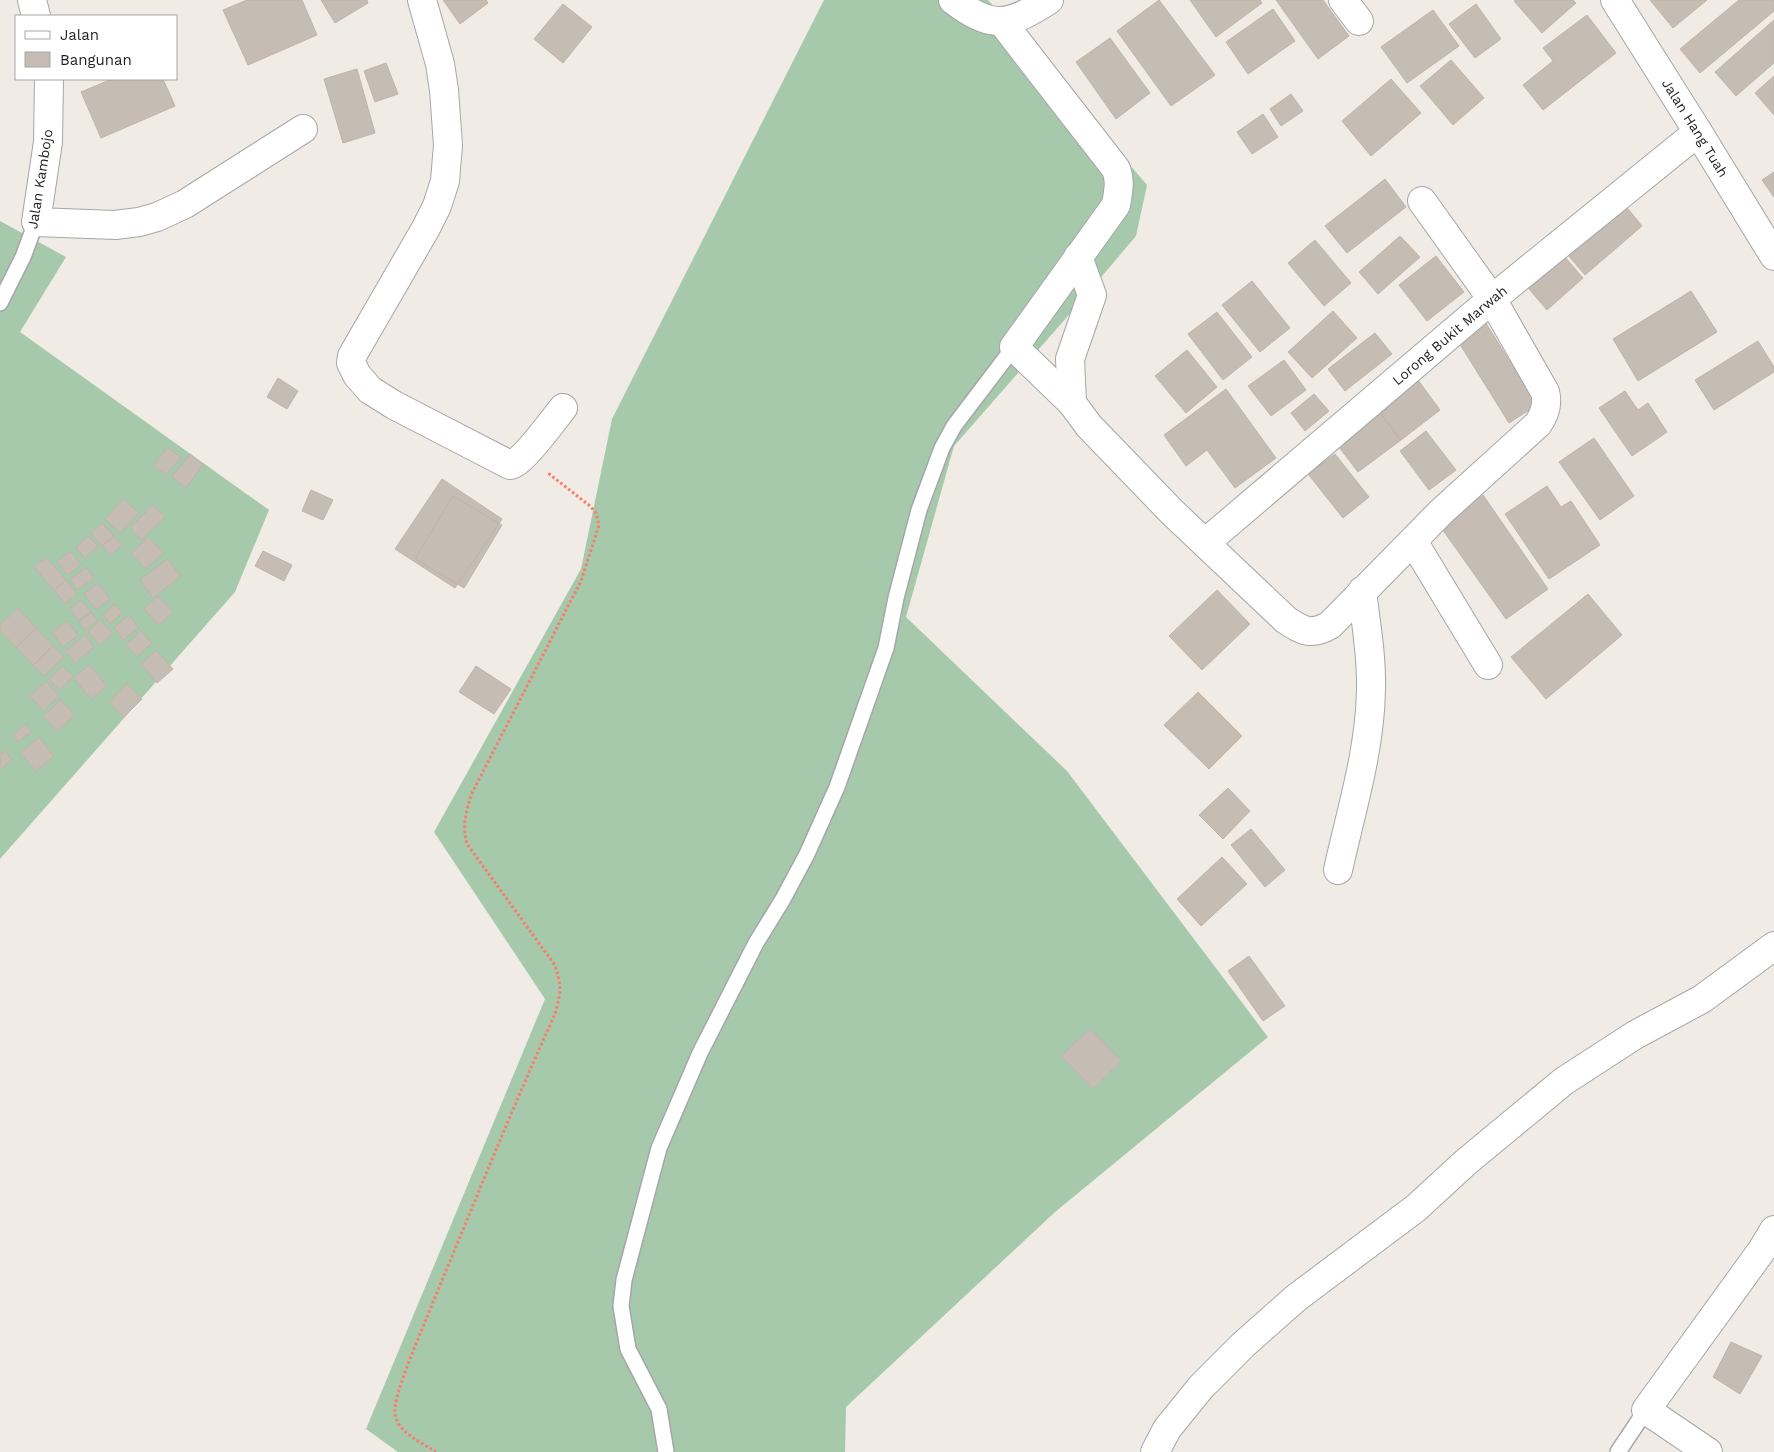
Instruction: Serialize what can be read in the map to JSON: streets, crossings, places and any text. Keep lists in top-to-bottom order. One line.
{"streets":{"street":["Jalan Hang Tuah","Jalan Kambojo","Lorong Bukit Marwah"]},"crossings":[["Jalan Hang Tuah","Lorong Bukit Marwah"]],"legend":["Jalan","Bangunan"]}
